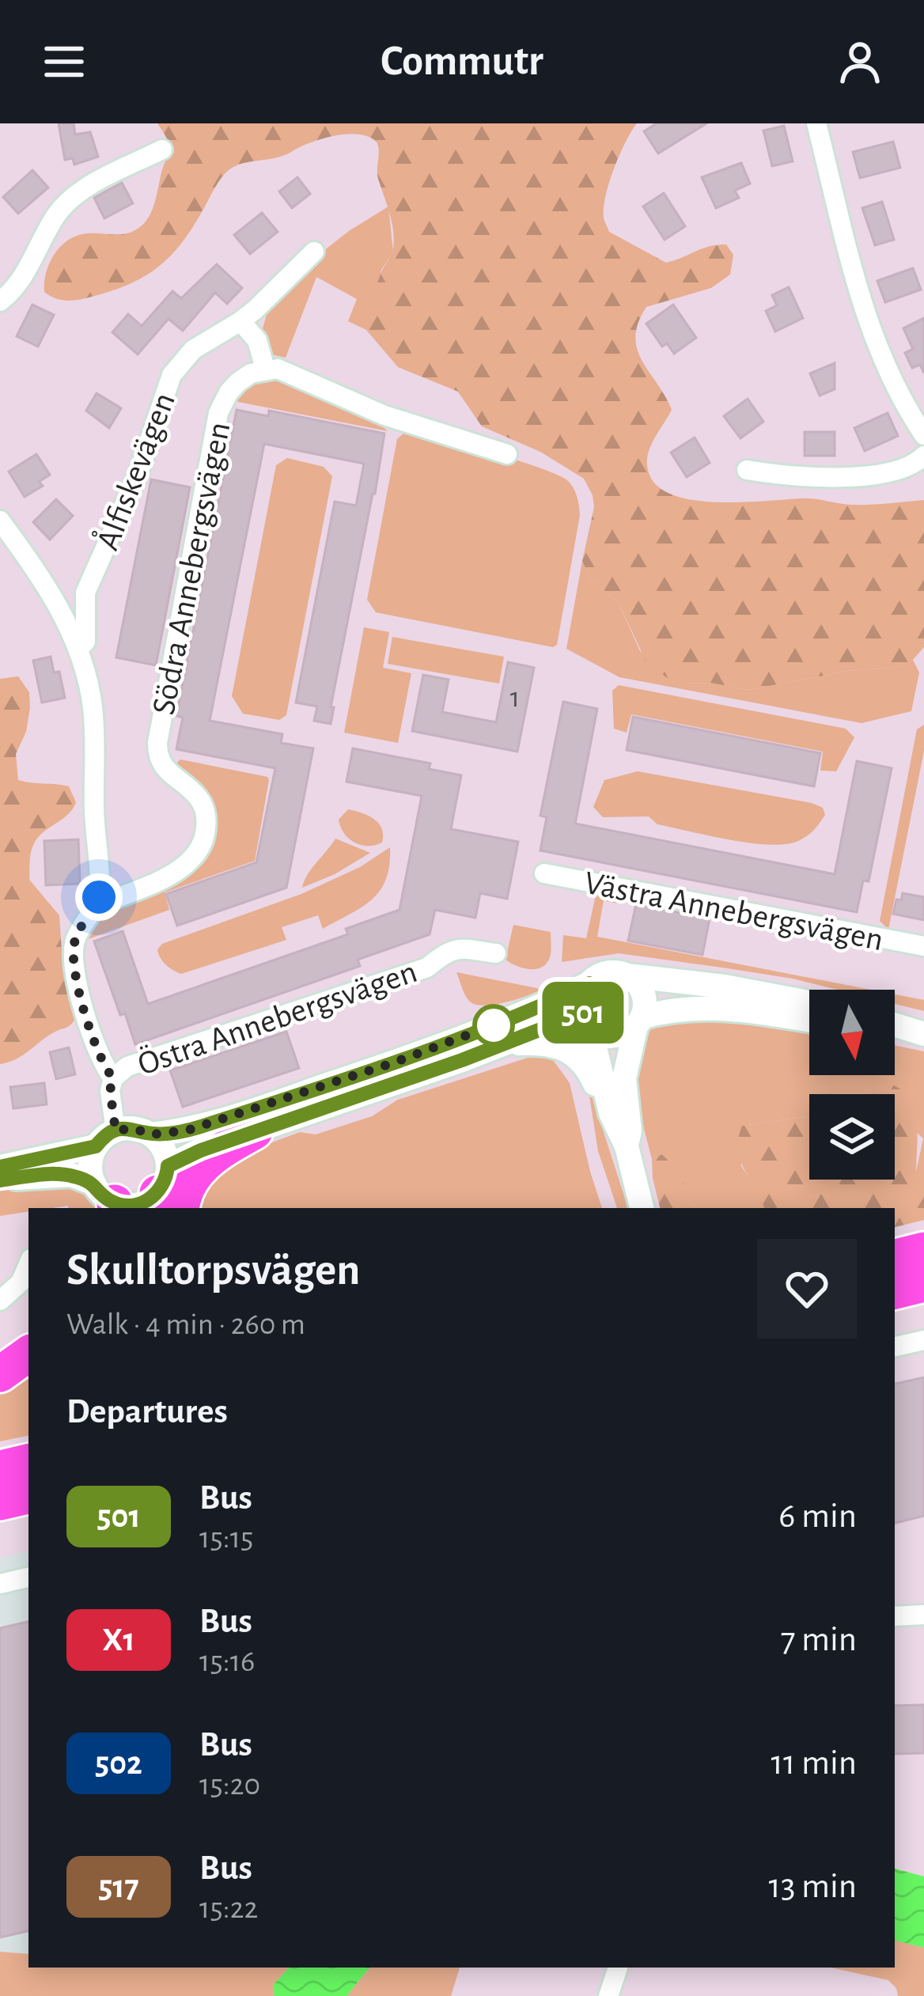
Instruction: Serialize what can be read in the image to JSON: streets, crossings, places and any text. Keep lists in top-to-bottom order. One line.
{"streets":{"street":["Ålfiskevägen","Södra Annebergsvägen","Västra Annebergsvägen","Östra Annebergsvägen"]},"lines":["bus line 501"],"house_numbers":["1"],"north":"bottom","page":{"header":"Commutr","on_map":"501","heading":[["Skulltorpsvägen","Walk · 4 min · 260 m"],"Departures"],"list":[{"mark":"501","name":"Bus","note":"15:15","value":"6 min"},{"mark":"X1","name":"Bus","note":"15:16","value":"7 min"},{"mark":"502","name":"Bus","note":"15:20","value":"11 min"},{"mark":"517","name":"Bus","note":"15:22","value":"13 min"}]}}
